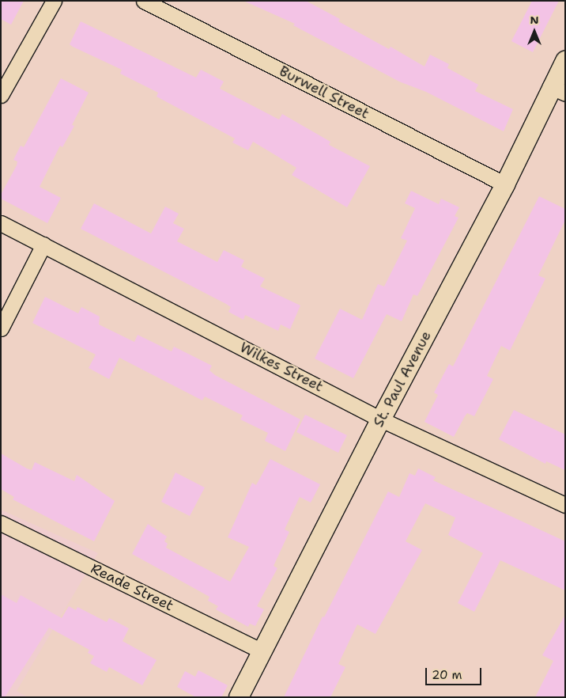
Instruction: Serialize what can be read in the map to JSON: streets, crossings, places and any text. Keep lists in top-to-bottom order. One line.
{"streets":{"street":["Burwell Street","Wilkes Street","St. Paul Avenue","Reade Street"]},"crossings":[["Burwell Street","St. Paul Avenue"],["Wilkes Street","St. Paul Avenue"],["St. Paul Avenue","Reade Street"]],"scale_bar":"20 m","north":"top"}
